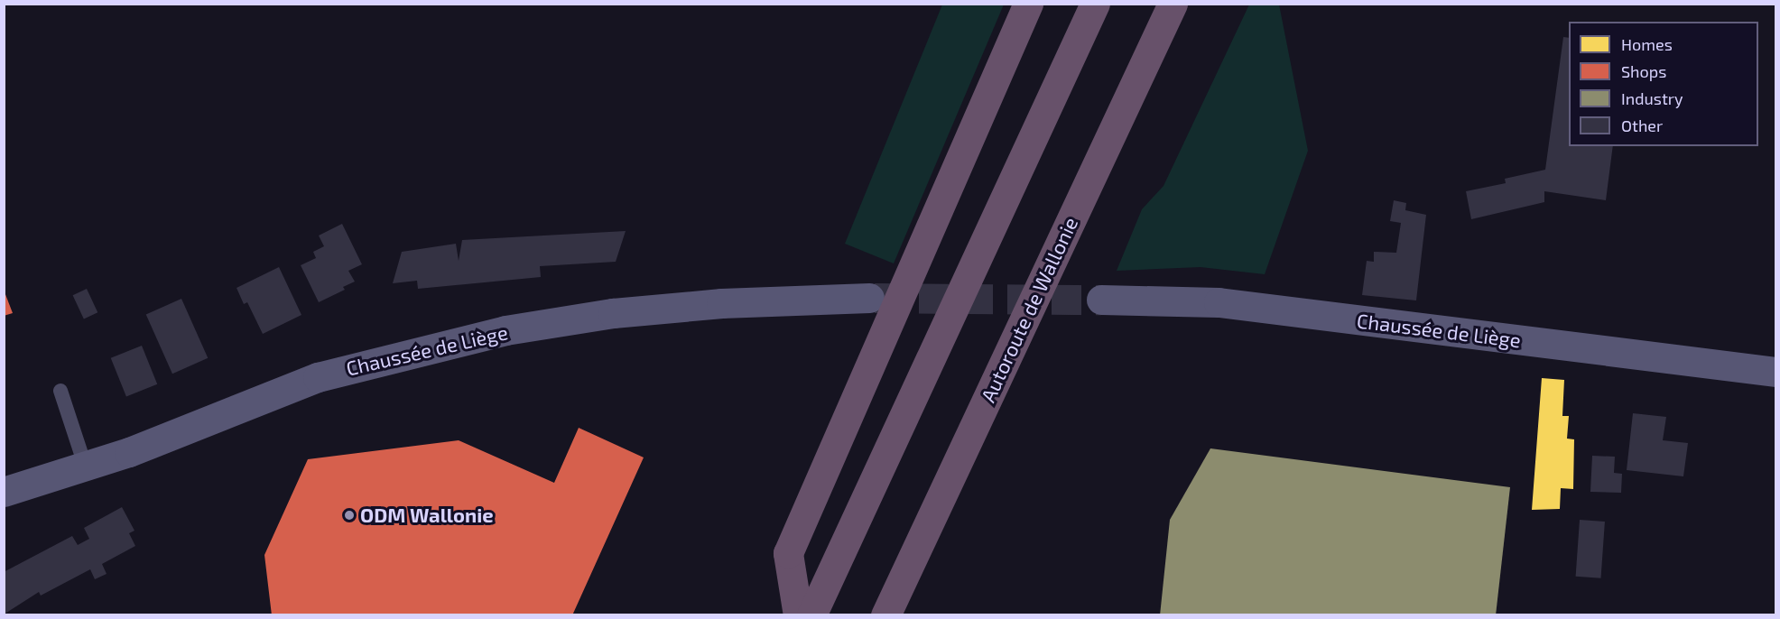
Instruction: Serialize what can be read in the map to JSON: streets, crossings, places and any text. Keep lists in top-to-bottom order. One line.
{"streets":{"highway":["Autoroute de Wallonie"],"main road":["Chaussée de Liège"]},"places":["ODM Wallonie"],"legend":["Homes","Shops","Industry","Other"]}
